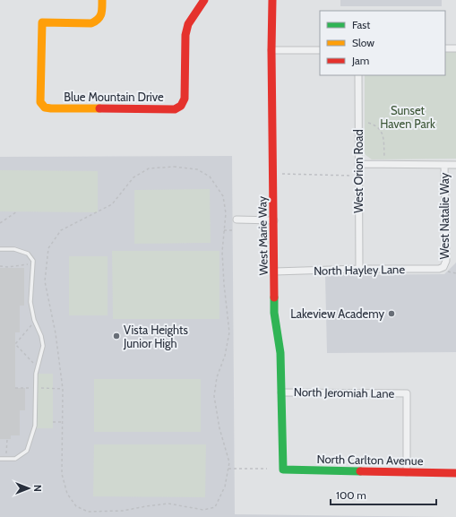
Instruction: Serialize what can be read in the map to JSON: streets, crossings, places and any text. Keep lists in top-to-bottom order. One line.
{"streets":{"street":["Blue Mountain Drive","West Orion Road","West Natalie Way","West Marie Way","North Hayley Lane","North Jeromiah Lane","North Carlton Avenue"]},"crossings":[["West Orion Road","North Hayley Lane"],["West Natalie Way","North Hayley Lane"],["West Marie Way","North Hayley Lane"],["West Marie Way","North Jeromiah Lane"],["West Marie Way","North Carlton Avenue"],["North Jeromiah Lane","North Carlton Avenue"]],"parks":["Sunset Haven Park"],"places":["Lakeview Academy","Vista Heights Junior High"],"legend":["Fast","Slow","Jam"],"scale_bar":"100 m","north":"right"}
